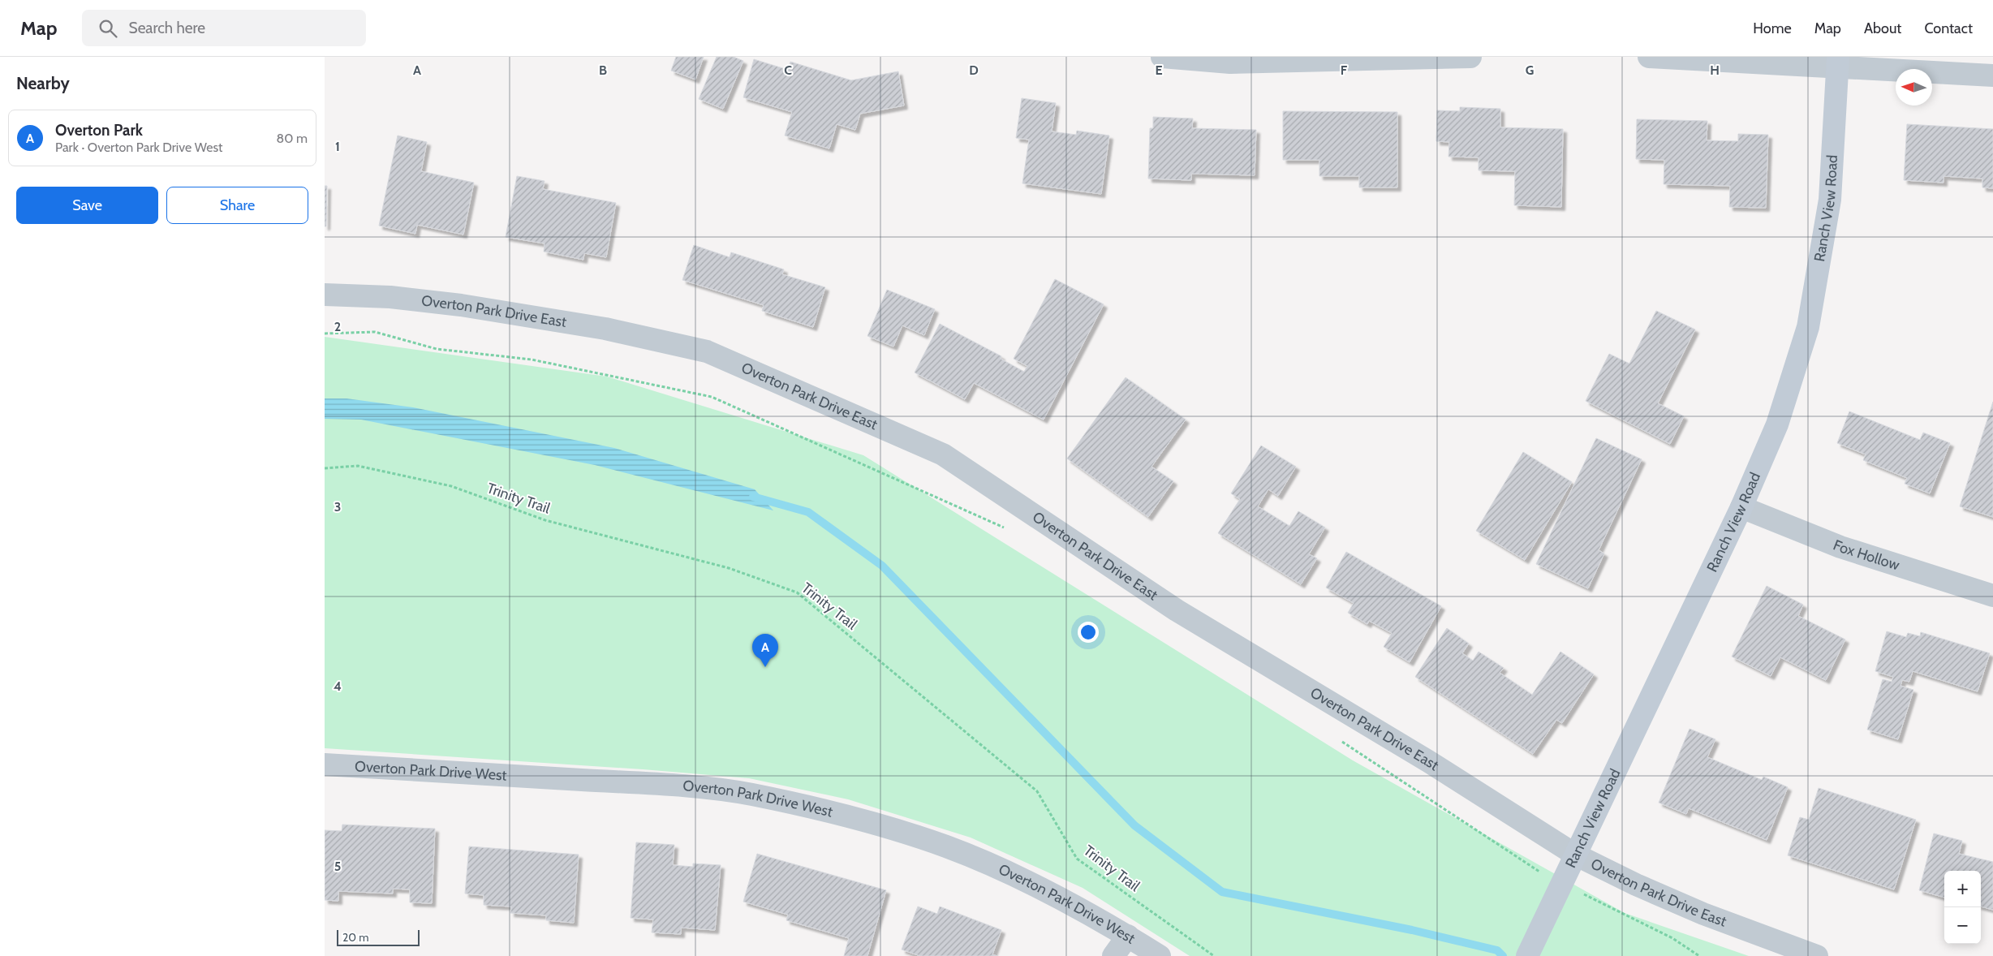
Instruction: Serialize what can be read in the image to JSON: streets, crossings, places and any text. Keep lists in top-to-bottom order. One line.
{"streets":{"street":["Ranch View Road","Overton Park Drive East","Fox Hollow","Overton Park Drive West"],"path":["Trinity Trail"]},"crossings":[["Ranch View Road","Overton Park Drive East"],["Ranch View Road","Fox Hollow"]],"scale_bar":"20 m","north":"left","page":{"header":"Map","search":"Search here","nav":["Home","Map","About","Contact"],"heading":"Nearby","list":[{"mark":"A","name":"Overton Park","note":"Park · Overton Park Drive West","value":"80 m"}],"buttons":["Save","Share"],"pins":"A","map_buttons":["+","−"],"scale":"20 m"},"grid":{"columns":["A","B","C","D","E","F","G","H"],"rows":["1","2","3","4","5"]}}
